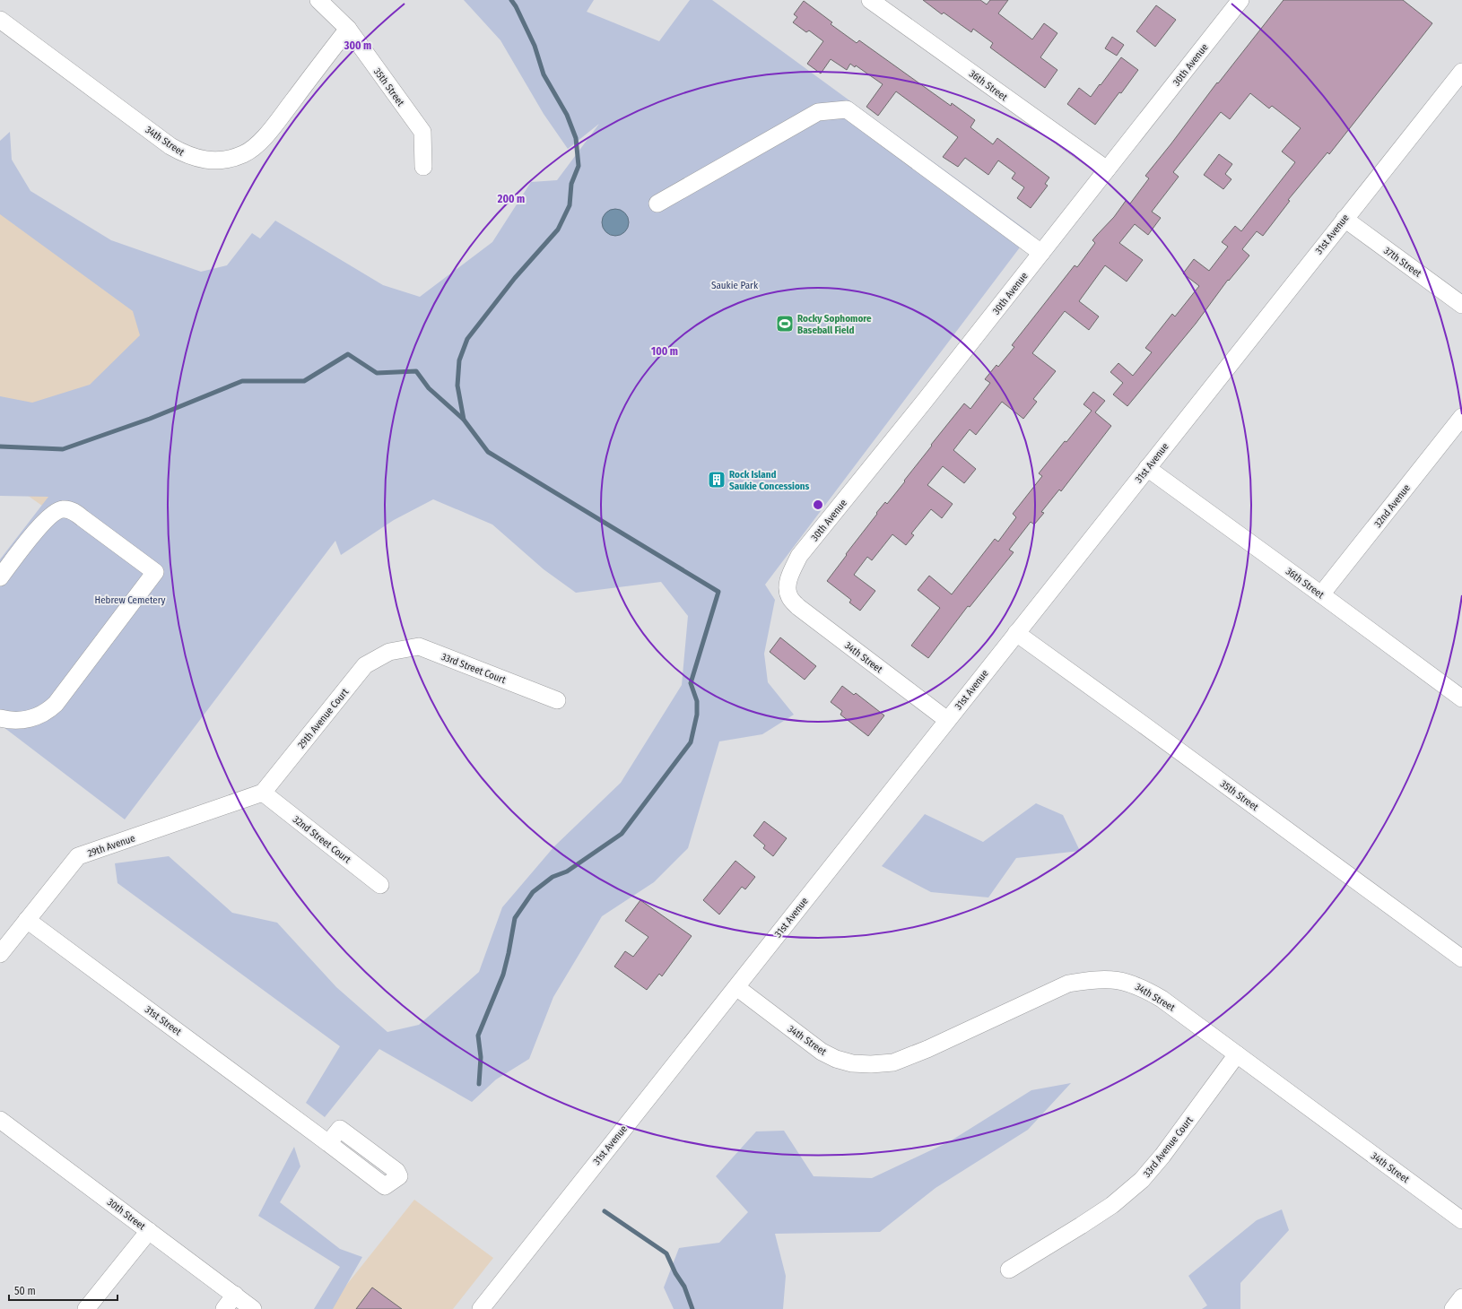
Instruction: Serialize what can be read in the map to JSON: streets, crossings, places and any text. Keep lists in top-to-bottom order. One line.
{"streets":{"street":["30th Avenue","36th Street","35th Street","34th Street","31st Avenue","37th Street","32nd Avenue","33rd Street Court","29th Avenue Court","32nd Street Court","29th Avenue","31st Street","33rd Avenue Court","30th Street"]},"crossings":[["30th Avenue","36th Street"],["30th Avenue","34th Street"],["36th Street","31st Avenue"],["36th Street","32nd Avenue"],["35th Street","34th Street"],["35th Street","31st Avenue"],["34th Street","31st Avenue"],["34th Street","33rd Avenue Court"],["31st Avenue","37th Street"],["33rd Street Court","29th Avenue Court"],["29th Avenue Court","32nd Street Court"],["29th Avenue Court","29th Avenue"],["32nd Street Court","29th Avenue"],["29th Avenue","31st Street"]],"parks":["Saukie Park","Hebrew Cemetery"],"places":{"sports":["Rocky Sophomore Baseball Field"],"building":["Rock Island Saukie Concessions"]},"scale_bar":"50 m","rings":["300 m","200 m","100 m"]}
